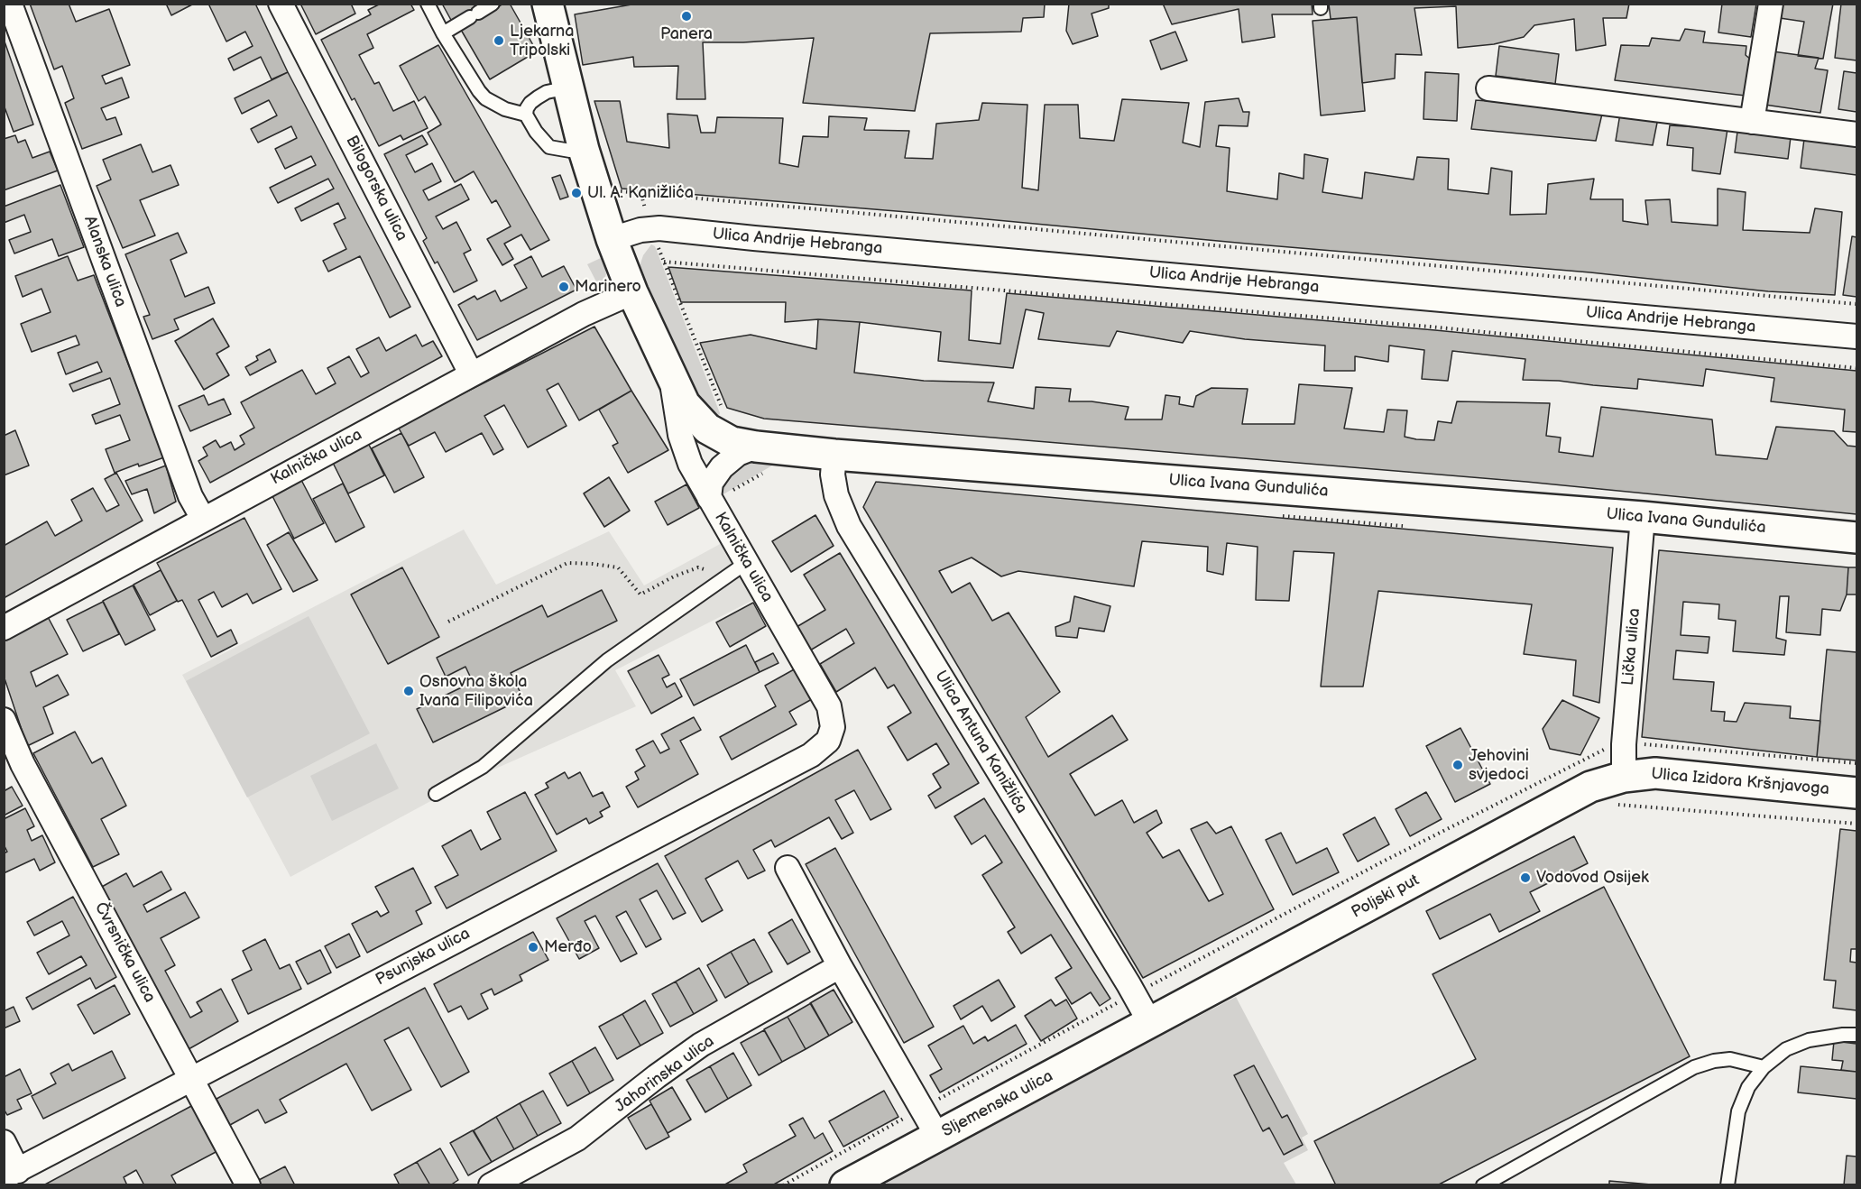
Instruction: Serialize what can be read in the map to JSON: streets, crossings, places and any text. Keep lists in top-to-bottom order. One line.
{"streets":{"main road":["Kalnička ulica","Ulica Ivana Gundulića","Ulica Izidora Kršnjavoga","Poljski put","Sljemenska ulica"],"street":["Bilogorska ulica","Ulica Andrije Hebranga","Alanska ulica","Lička ulica","Ulica Antuna Kanižlića","Čvrsnička ulica","Psunjska ulica","Jahorinska ulica"]},"crossings":[["Bilogorska ulica","Kalnička ulica"],["Ulica Andrije Hebranga","Kalnička ulica"],["Alanska ulica","Kalnička ulica"],["Kalnička ulica","Ulica Ivana Gundulića"],["Kalnička ulica","Psunjska ulica"],["Ulica Ivana Gundulića","Lička ulica"],["Ulica Ivana Gundulića","Ulica Antuna Kanižlića"],["Lička ulica","Ulica Izidora Kršnjavoga"],["Lička ulica","Poljski put"],["Ulica Antuna Kanižlića","Poljski put"],["Ulica Antuna Kanižlića","Sljemenska ulica"],["Ulica Izidora Kršnjavoga","Poljski put"],["Poljski put","Sljemenska ulica"],["Čvrsnička ulica","Psunjska ulica"]],"places":["Panera","Ljekarna Tripolski","Ul. A. Kanižlića","Marinero","Osnovna škola Ivana Filipovića","Jehovini svjedoci","Vodovod Osijek","Merđo"]}
